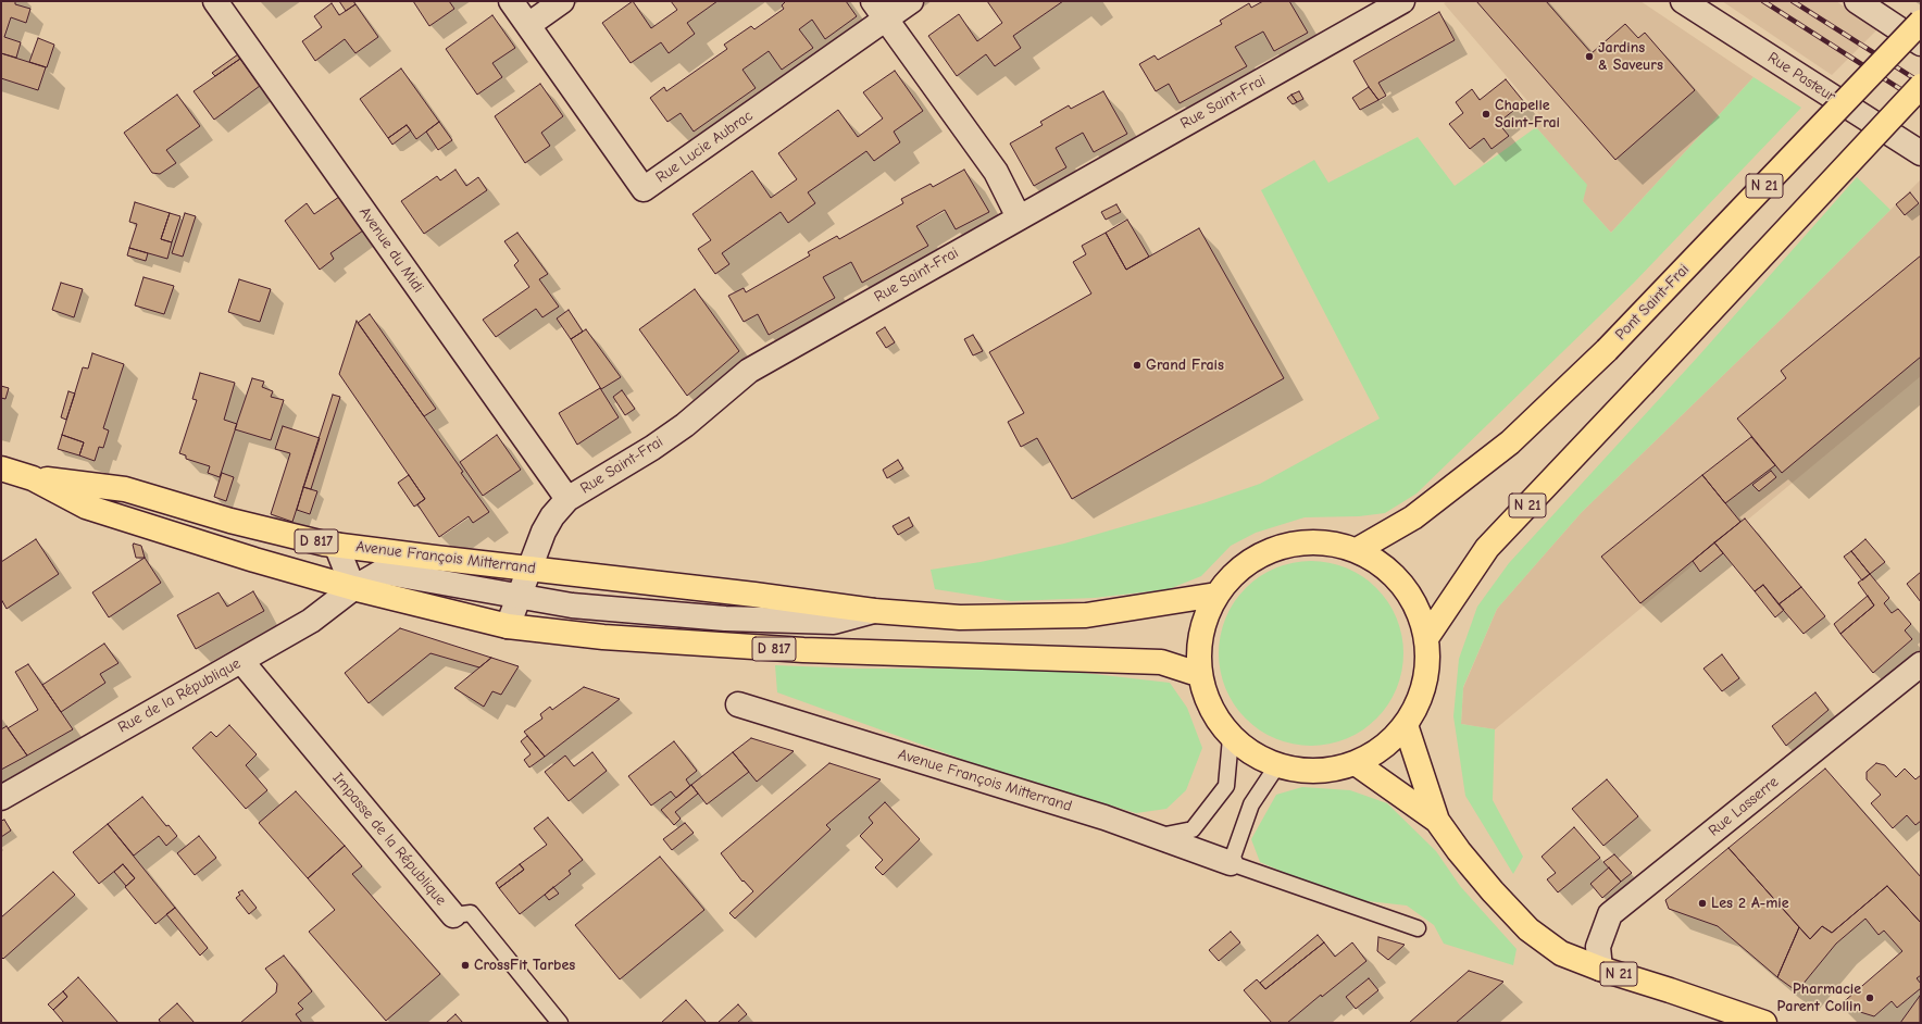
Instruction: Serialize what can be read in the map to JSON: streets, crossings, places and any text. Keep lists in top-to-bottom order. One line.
{"streets":{"main road":["N 21","Pont Saint-Frai","D 817","Avenue François Mitterrand"],"street":["Rue Pasteur","Rue Saint-Frai","Rue Lucie Aubrac","Avenue du Midi","Rue de la République","Rue Lasserre","Impasse de la République"]},"crossings":[["Rue Saint-Frai","Avenue du Midi"],["Rue Saint-Frai","D 817"],["Rue Saint-Frai","Avenue François Mitterrand"],["Rue Saint-Frai","Rue de la République"],["N 21","Rue Lasserre"],["D 817","Avenue François Mitterrand"],["D 817","Rue de la République"],["Avenue François Mitterrand","Rue de la République"],["Rue de la République","Impasse de la République"]],"places":["Jardins & Saveurs","Chapelle Saint-Frai","Grand Frais","Les 2 A-mie","CrossFit Tarbes","Pharmacie Parent Collin"]}
